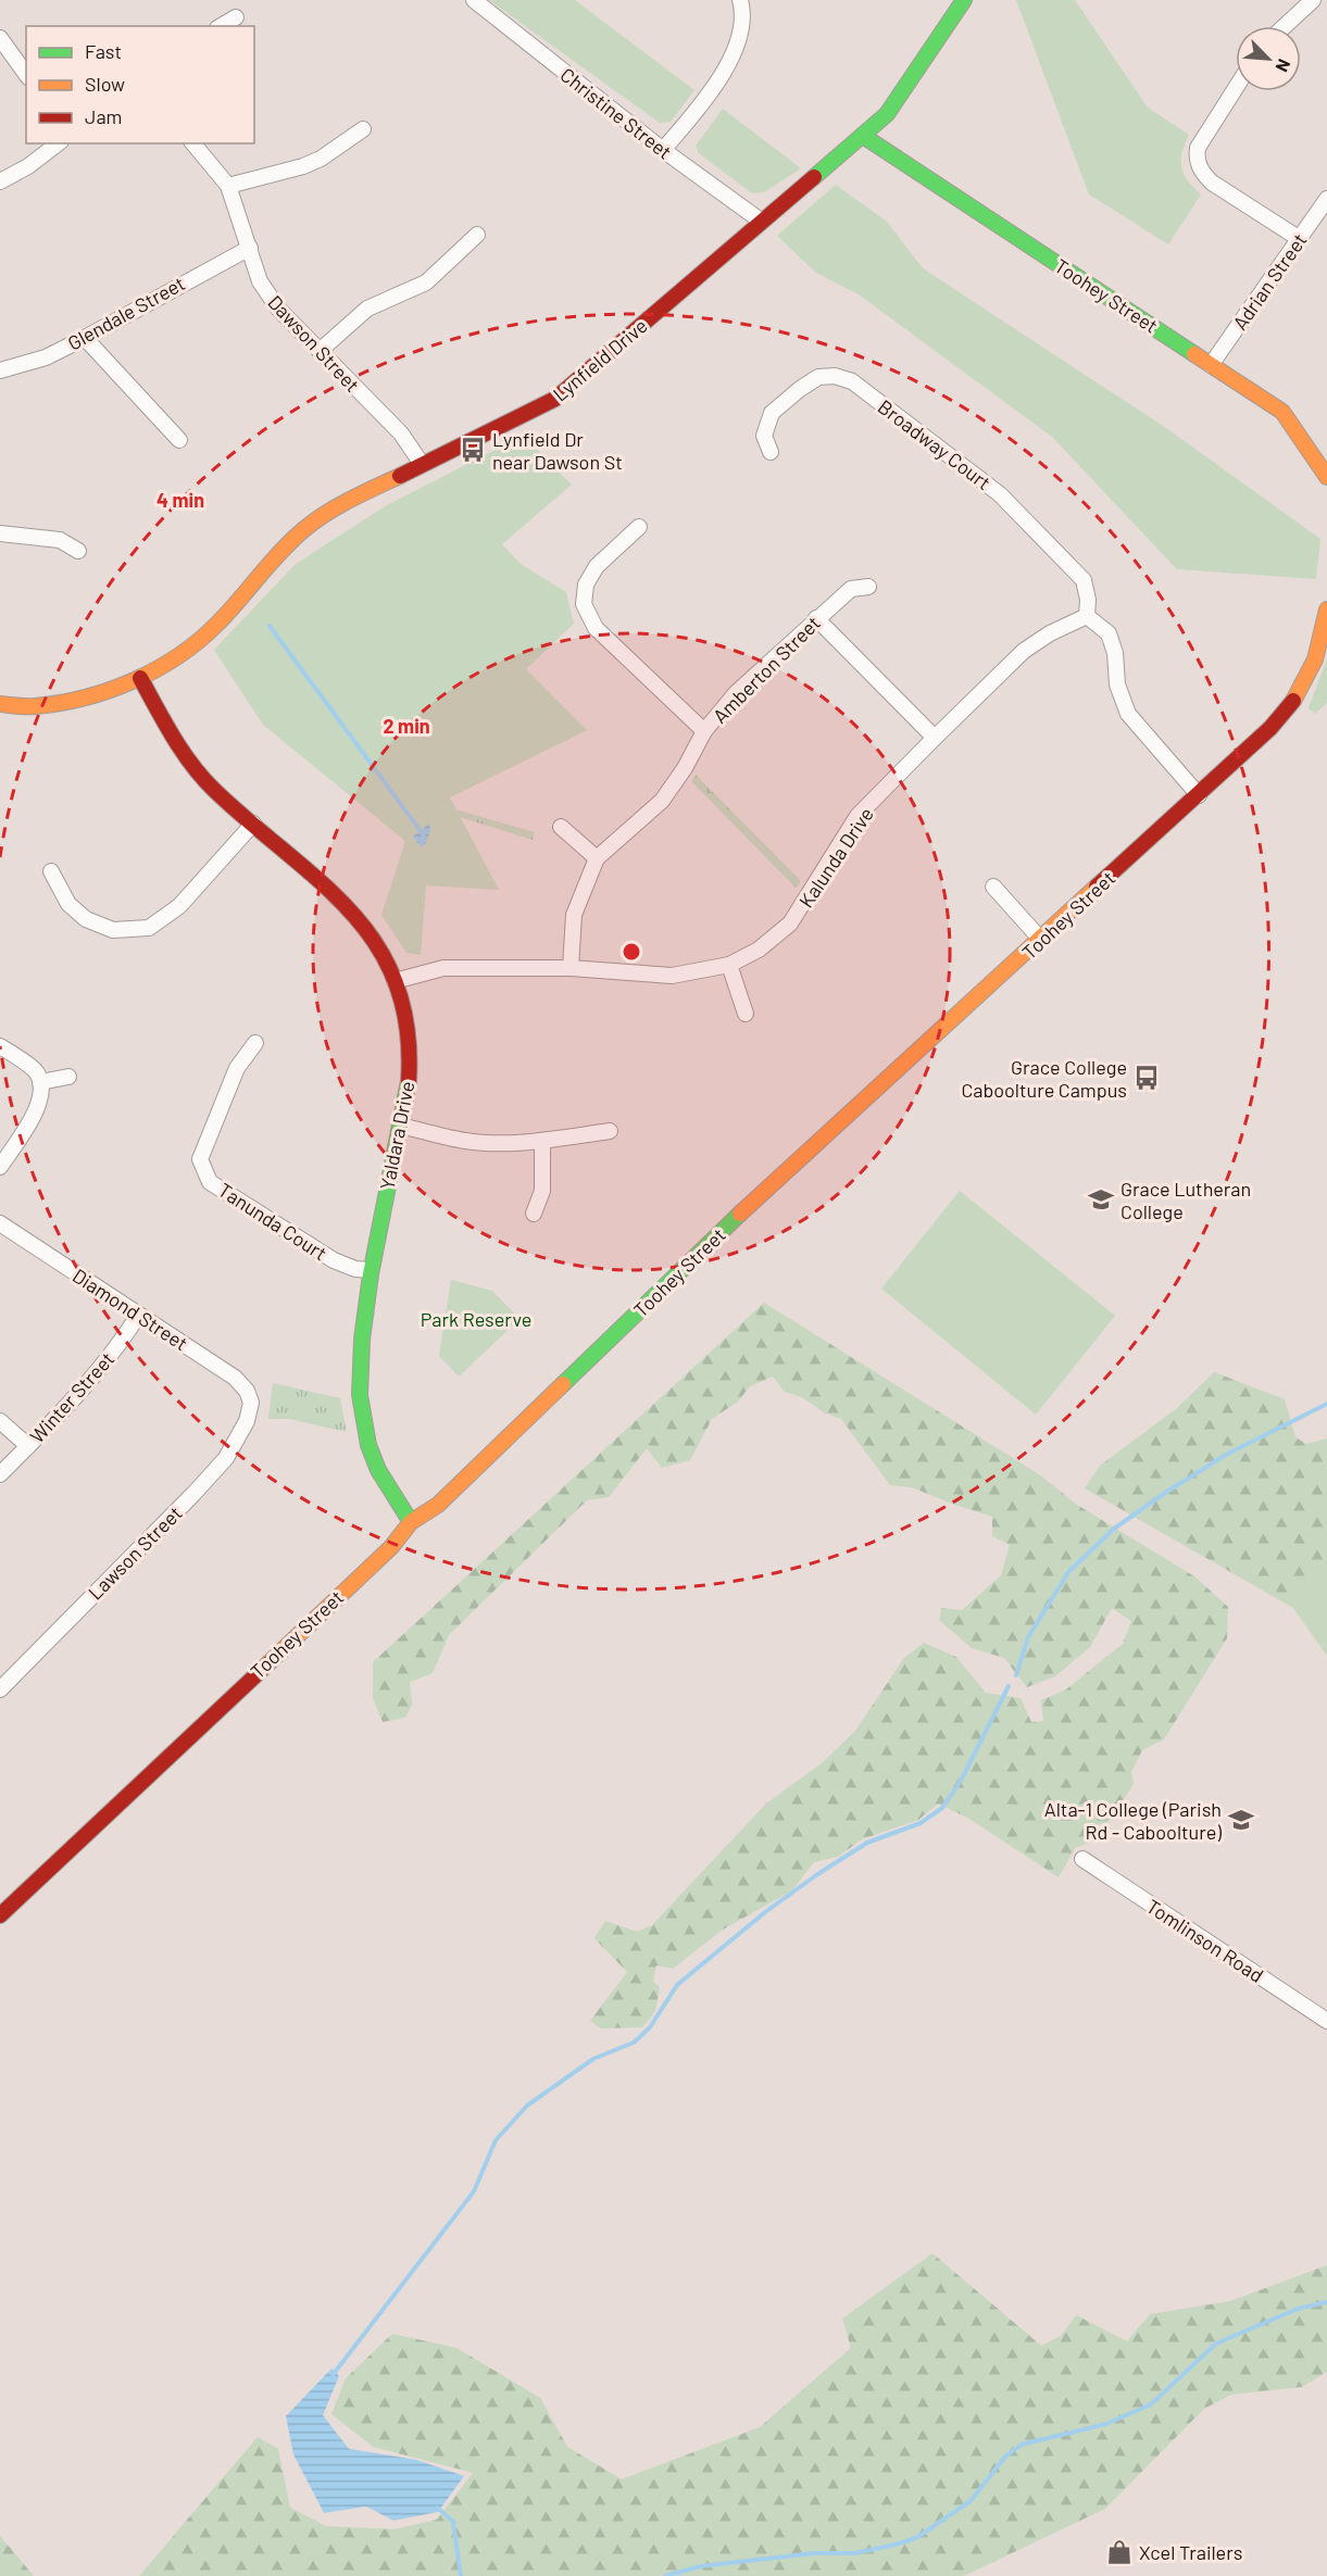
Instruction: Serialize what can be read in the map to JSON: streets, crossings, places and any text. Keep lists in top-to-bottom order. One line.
{"streets":{"street":["Christine Street","Adrian Street","Toohey Street","Glendale Street","Dawson Street","Lynfield Drive","Broadway Court","Amberton Street","Kalunda Drive","Yaldara Drive","Tanunda Court","Diamond Street","Winter Street","Lawson Street","Tomlinson Road"]},"crossings":[["Christine Street","Lynfield Drive"],["Adrian Street","Toohey Street"],["Toohey Street","Lynfield Drive"],["Toohey Street","Yaldara Drive"],["Glendale Street","Dawson Street"],["Dawson Street","Lynfield Drive"],["Lynfield Drive","Yaldara Drive"],["Broadway Court","Kalunda Drive"],["Amberton Street","Kalunda Drive"],["Kalunda Drive","Yaldara Drive"],["Yaldara Drive","Tanunda Court"],["Diamond Street","Winter Street"],["Diamond Street","Lawson Street"]],"parks":["Park Reserve"],"places":{"bus stop":["Lynfield Dr near Dawson St","Grace College Caboolture Campus"],"school or university":["Grace Lutheran College","Alta-1 College (Parish Rd - Caboolture)"],"shop":["Xcel Trailers"]},"legend":["Fast","Slow","Jam"],"north":"bottom right","rings":["4 min","2 min"]}
